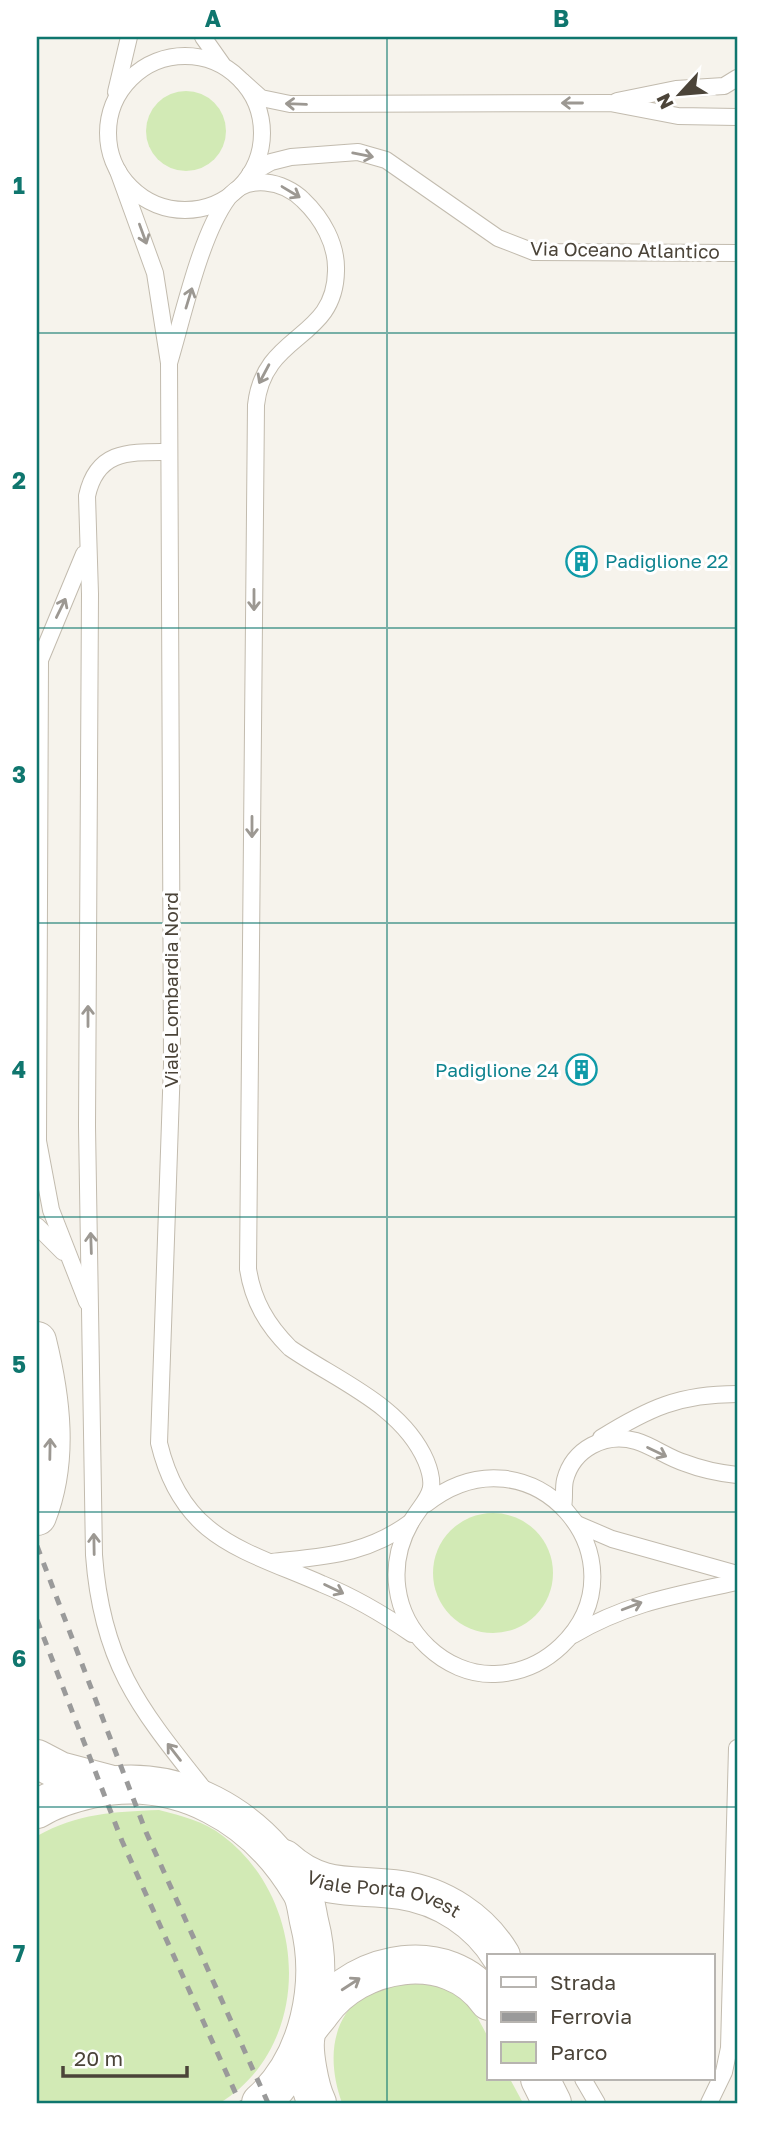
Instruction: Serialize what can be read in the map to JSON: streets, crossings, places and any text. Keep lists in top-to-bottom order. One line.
{"streets":{"street":["Viale Porta Ovest"],"lane":["Via Oceano Atlantico","Viale Lombardia Nord"]},"crossings":[["Via Oceano Atlantico","Viale Lombardia Nord"]],"places":{"building":["Padiglione 22","Padiglione 24"]},"legend":["Strada","Ferrovia","Parco"],"scale_bar":"20 m","north":"bottom left","grid":{"columns":["A","B"],"rows":["1","2","3","4","5","6","7"]}}
